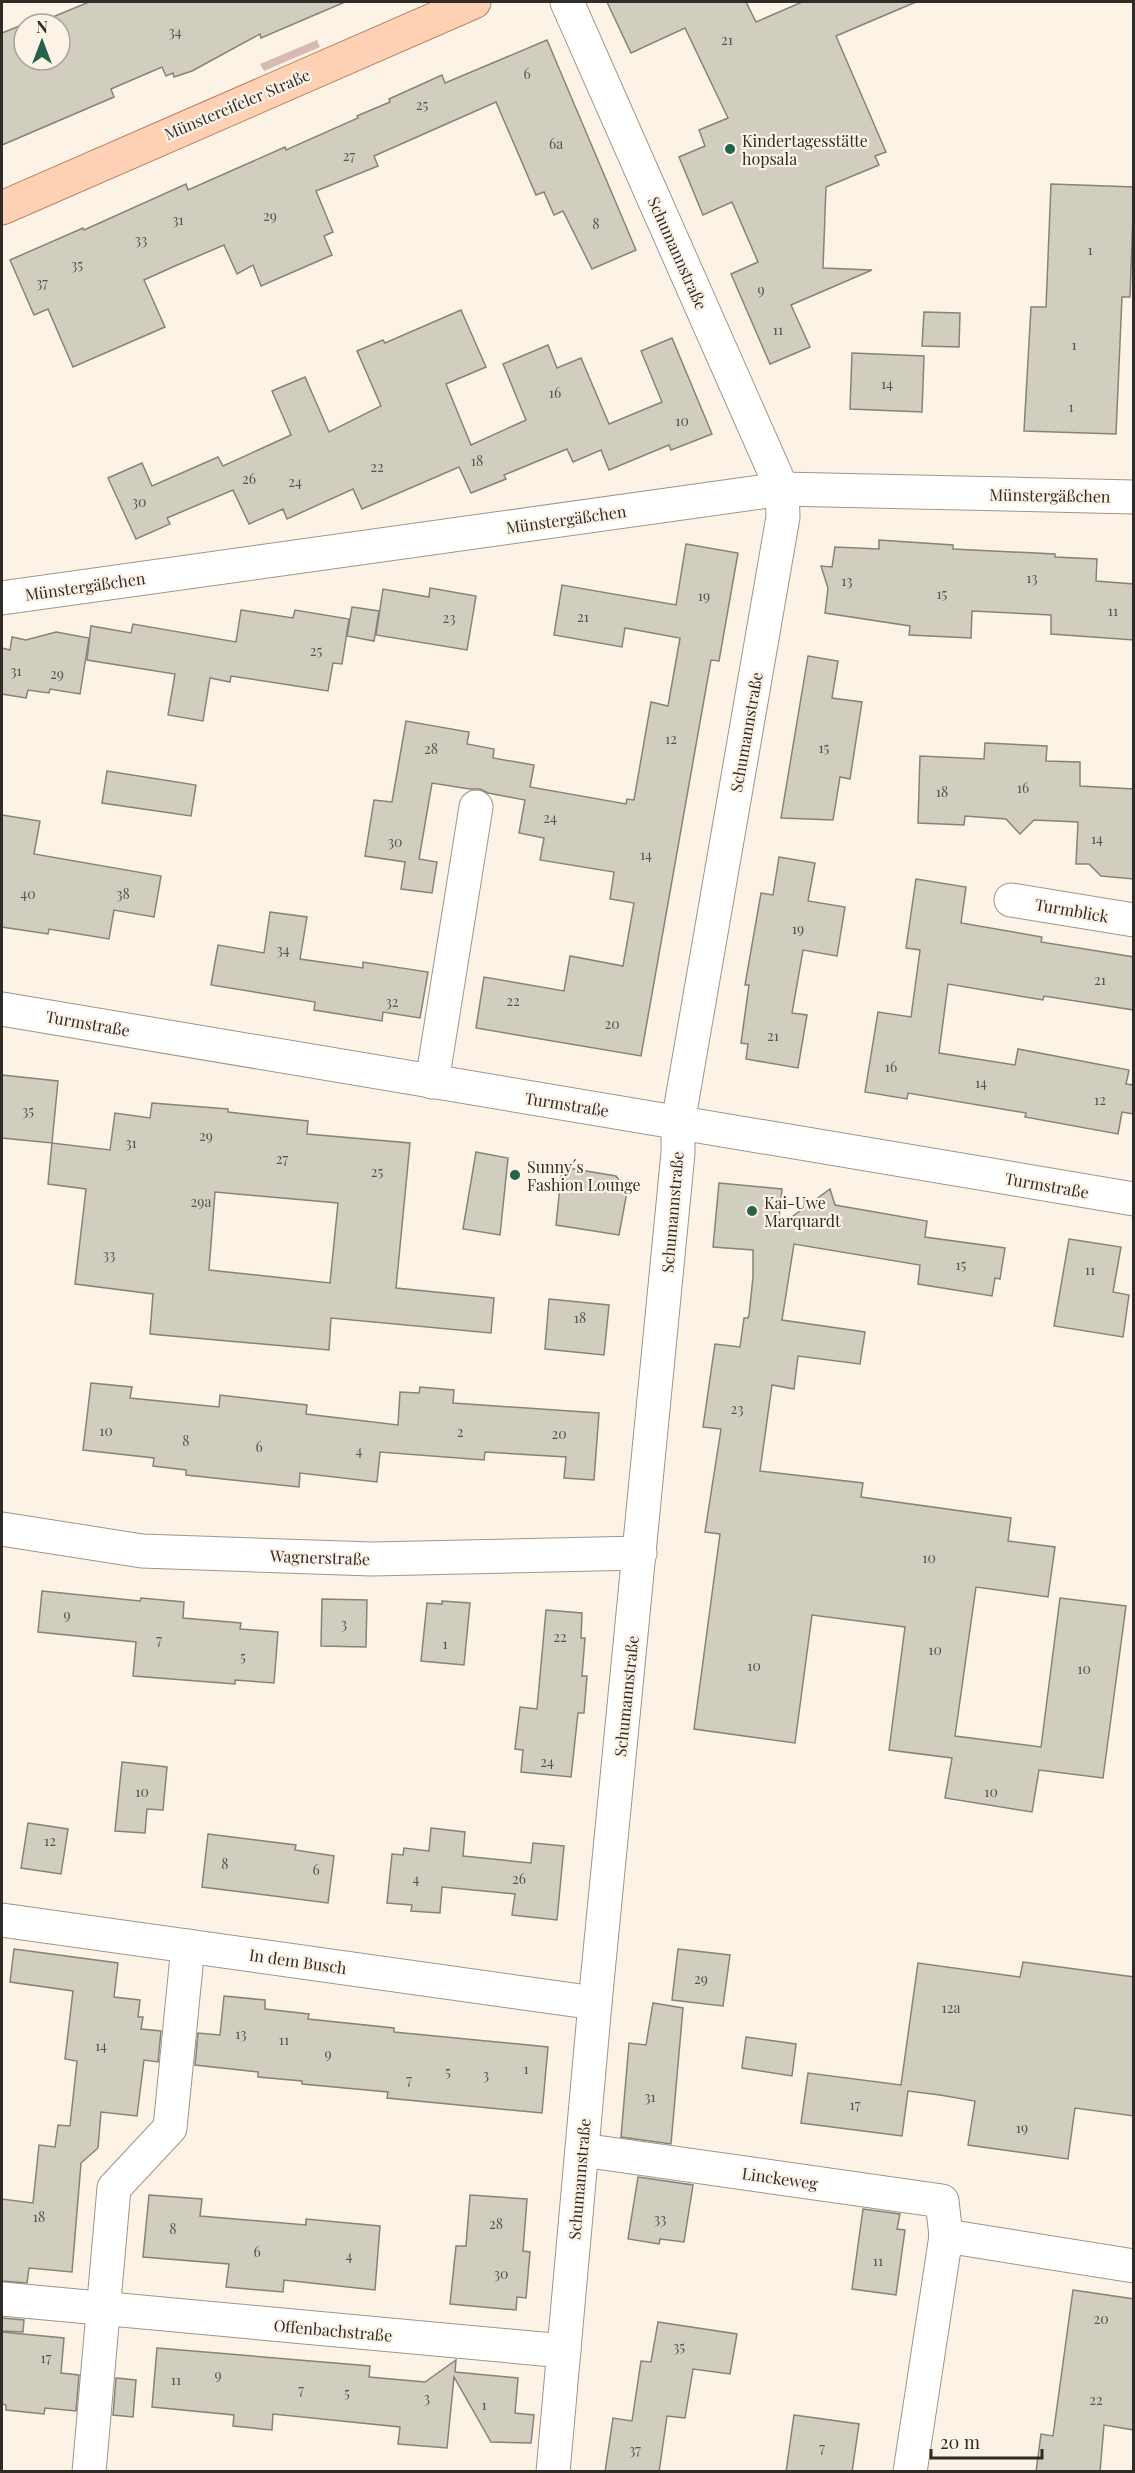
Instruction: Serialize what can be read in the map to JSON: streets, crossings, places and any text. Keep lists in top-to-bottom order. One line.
{"streets":{"main road":["Münstereifeler Straße"],"street":["Schumannstraße","Münstergäßchen","Turmblick","Turmstraße","Wagnerstraße","In dem Busch","Linckeweg","Offenbachstraße"]},"crossings":[["Schumannstraße","Münstergäßchen"],["Schumannstraße","Turmstraße"],["Schumannstraße","Wagnerstraße"],["Schumannstraße","In dem Busch"],["Schumannstraße","Linckeweg"],["Schumannstraße","Offenbachstraße"]],"places":["Kindertagesstätte hopsala","Sunny´s Fashion Lounge","Kai-Uwe Marquardt"],"house_numbers":["34","21","6","25","6a","27","29","31","8","33","1","35","37","9","11","1","14","16","1","10","18","22","26","24","30","13","13","15","19","11","21","23","25","31","29","12","15","28","16","18","24","14","30","14","40","38","19","34","21","22","32","20","21","16","14","12","35","29","31","27","25","29a","33","15","11","18","23","10","2","20","8","6","4","10","9","3","22","7","1","10","5","10","10","24","10","10","12","8","6","4","26","29","12a","13","11","14","9","1","5","3","7","31","17","19","18","33","28","8","6","4","11","30","20","35","17","9","11","7","5","3","22","1","7","37"],"scale_bar":"20 m","north":"top"}
